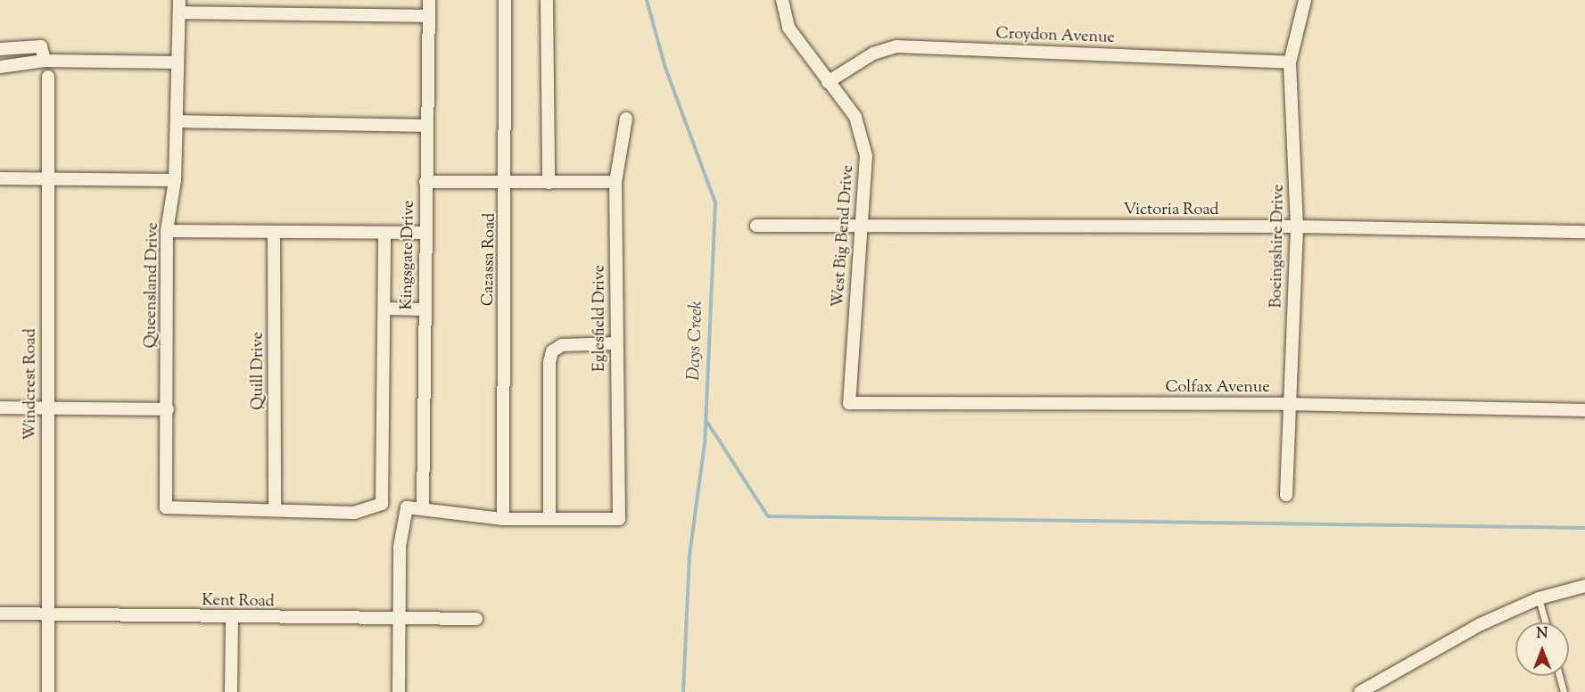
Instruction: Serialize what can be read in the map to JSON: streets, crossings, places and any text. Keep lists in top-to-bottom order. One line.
{"streets":{"street":["Croydon Avenue","Victoria Road","West Big Bend Drive","Boeingshire Drive","Kingsgate Drive","Cazassa Road","Queensland Drive","Eglesfield Drive","Quill Drive","Windcrest Road","Colfax Avenue","Kent Road"]},"crossings":[["Croydon Avenue","West Big Bend Drive"],["Croydon Avenue","Boeingshire Drive"],["Victoria Road","West Big Bend Drive"],["Victoria Road","Boeingshire Drive"],["West Big Bend Drive","Colfax Avenue"],["Boeingshire Drive","Colfax Avenue"],["Queensland Drive","Quill Drive"],["Windcrest Road","Kent Road"]],"water":["Days Creek"],"north":"top"}
